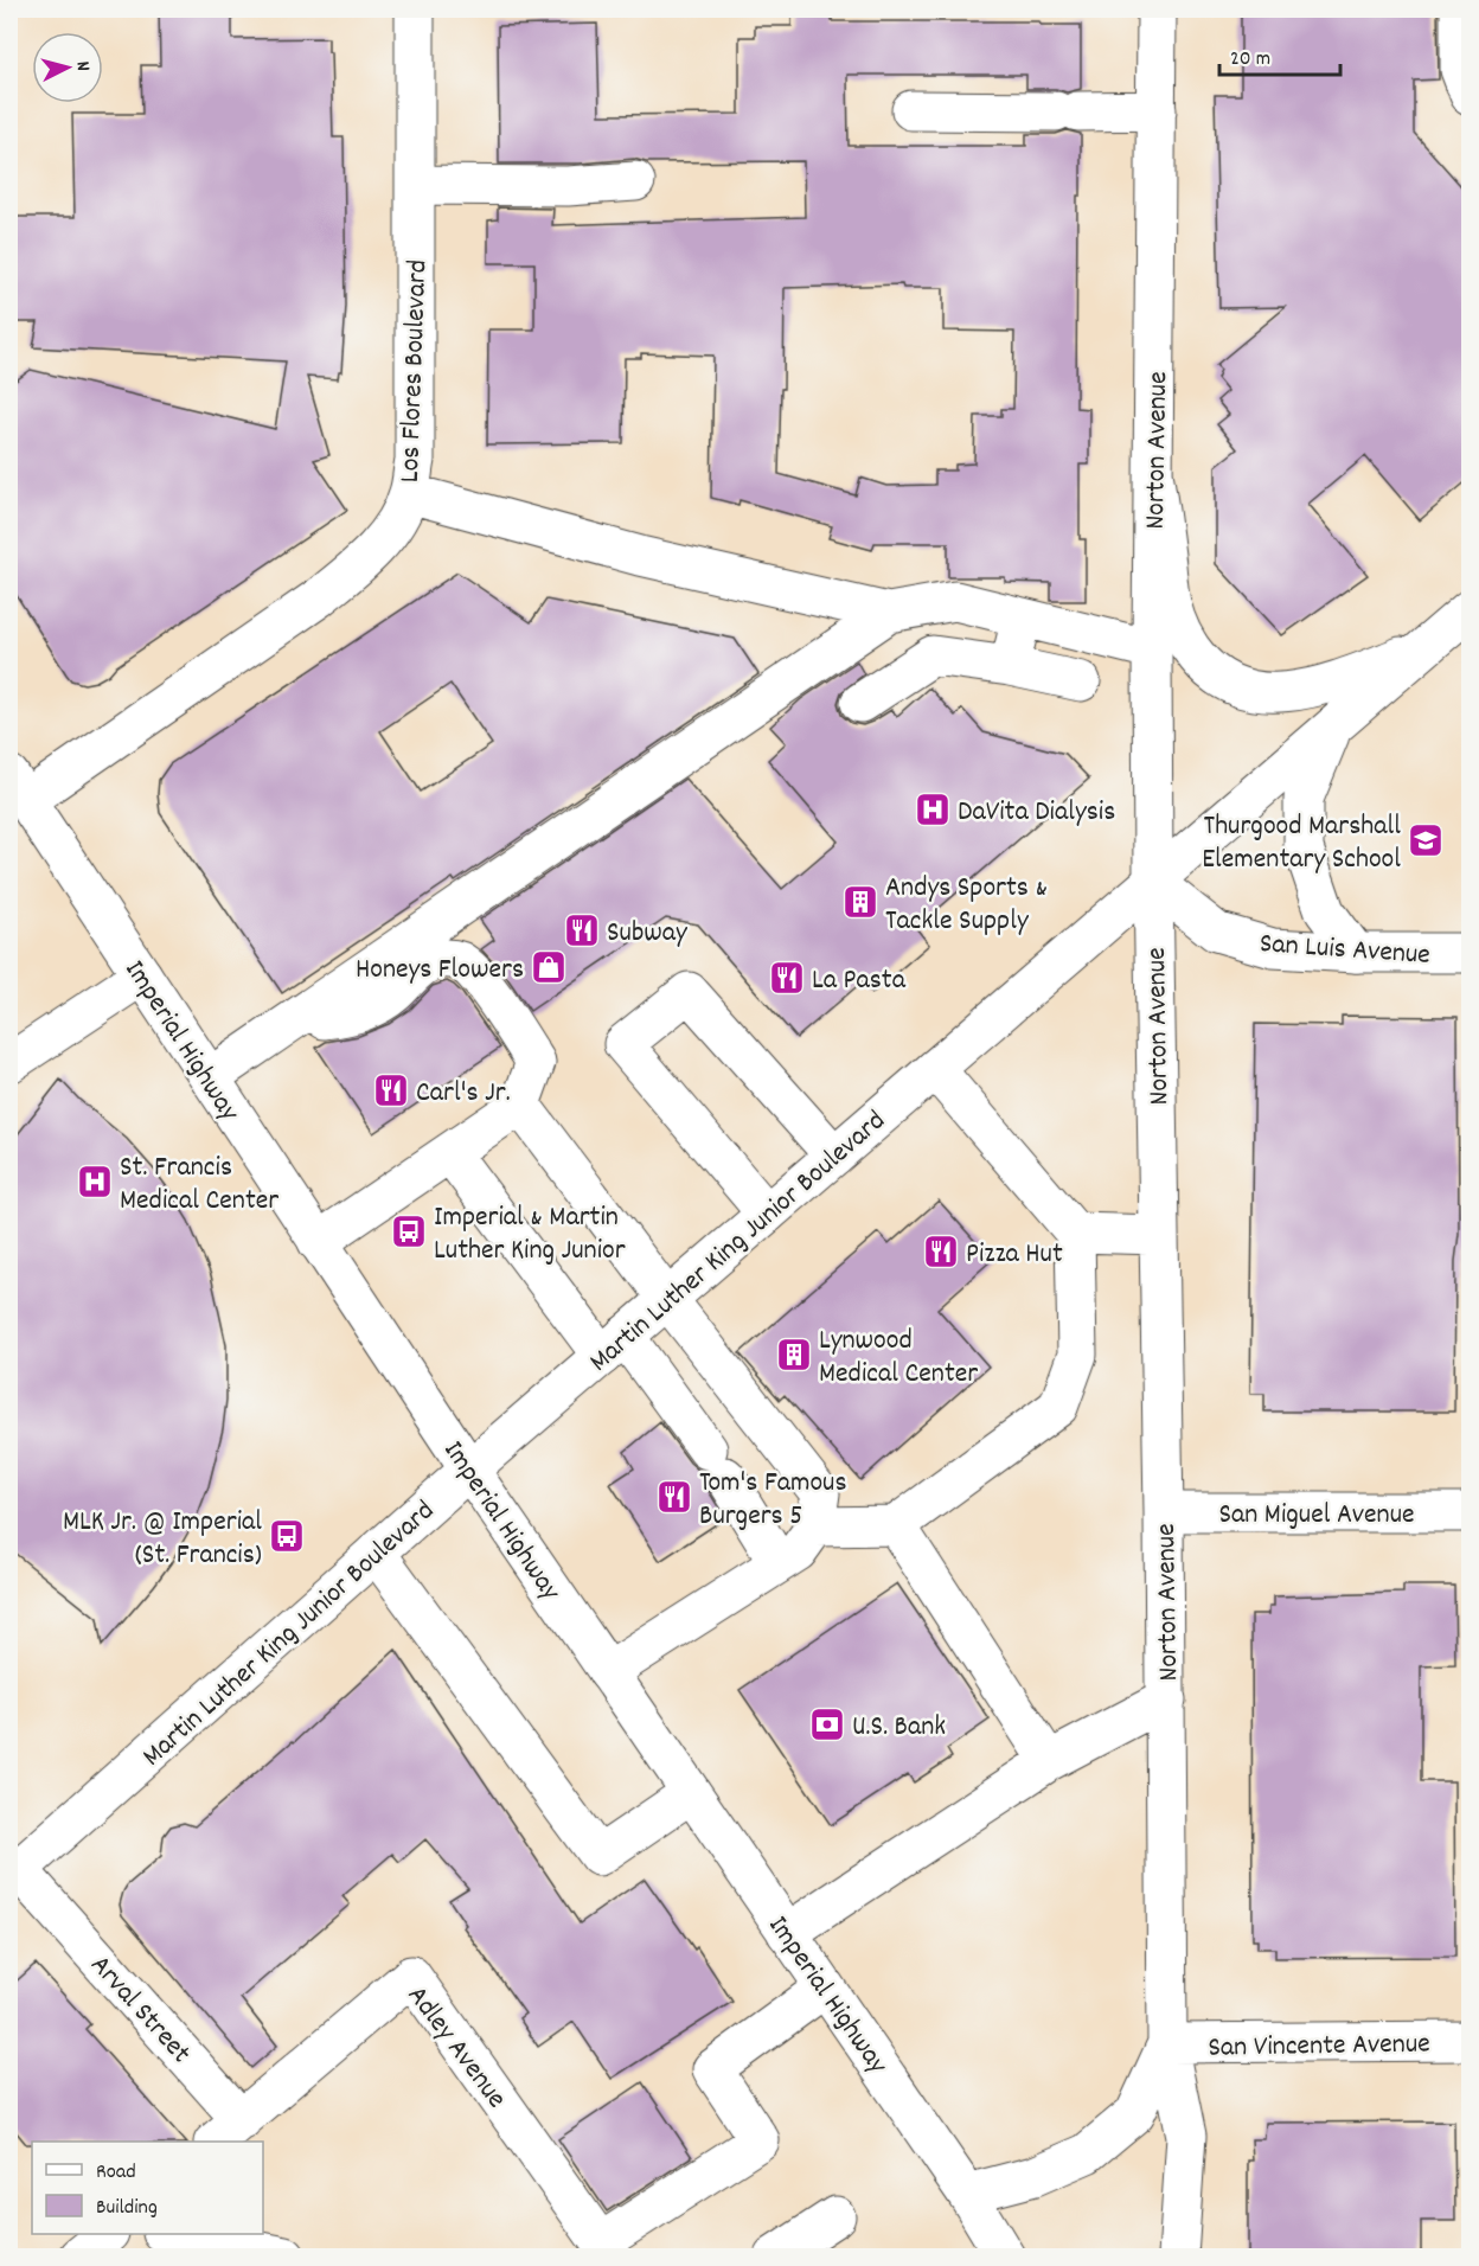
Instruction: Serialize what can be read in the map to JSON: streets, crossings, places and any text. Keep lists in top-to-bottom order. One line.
{"streets":{"street":["Los Flores Boulevard","Norton Avenue","San Luis Avenue","Imperial Highway","Martin Luther King Junior Boulevard","San Miguel Avenue","Arval Street","San Vincente Avenue","Adley Avenue"]},"crossings":[["Los Flores Boulevard","Imperial Highway"],["Norton Avenue","San Luis Avenue"],["Norton Avenue","Imperial Highway"],["Norton Avenue","Martin Luther King Junior Boulevard"],["Norton Avenue","San Miguel Avenue"],["Norton Avenue","San Vincente Avenue"],["San Luis Avenue","Martin Luther King Junior Boulevard"],["Imperial Highway","Martin Luther King Junior Boulevard"],["Martin Luther King Junior Boulevard","Arval Street"],["Arval Street","Adley Avenue"]],"places":{"hospital":["DaVita Dialysis","St. Francis Medical Center"],"school or university":["Thurgood Marshall Elementary School"],"building":["Andys Sports & Tackle Supply","Lynwood Medical Center"],"restaurant":["Subway","La Pasta","Carl's Jr.","Pizza Hut","Tom's Famous Burgers 5"],"shop":["Honeys Flowers"],"bus stop":["Imperial & Martin Luther King Junior","MLK Jr. @ Imperial (St. Francis)"],"bank":["U.S. Bank"]},"legend":["Road","Building"],"scale_bar":"20 m","north":"right"}
